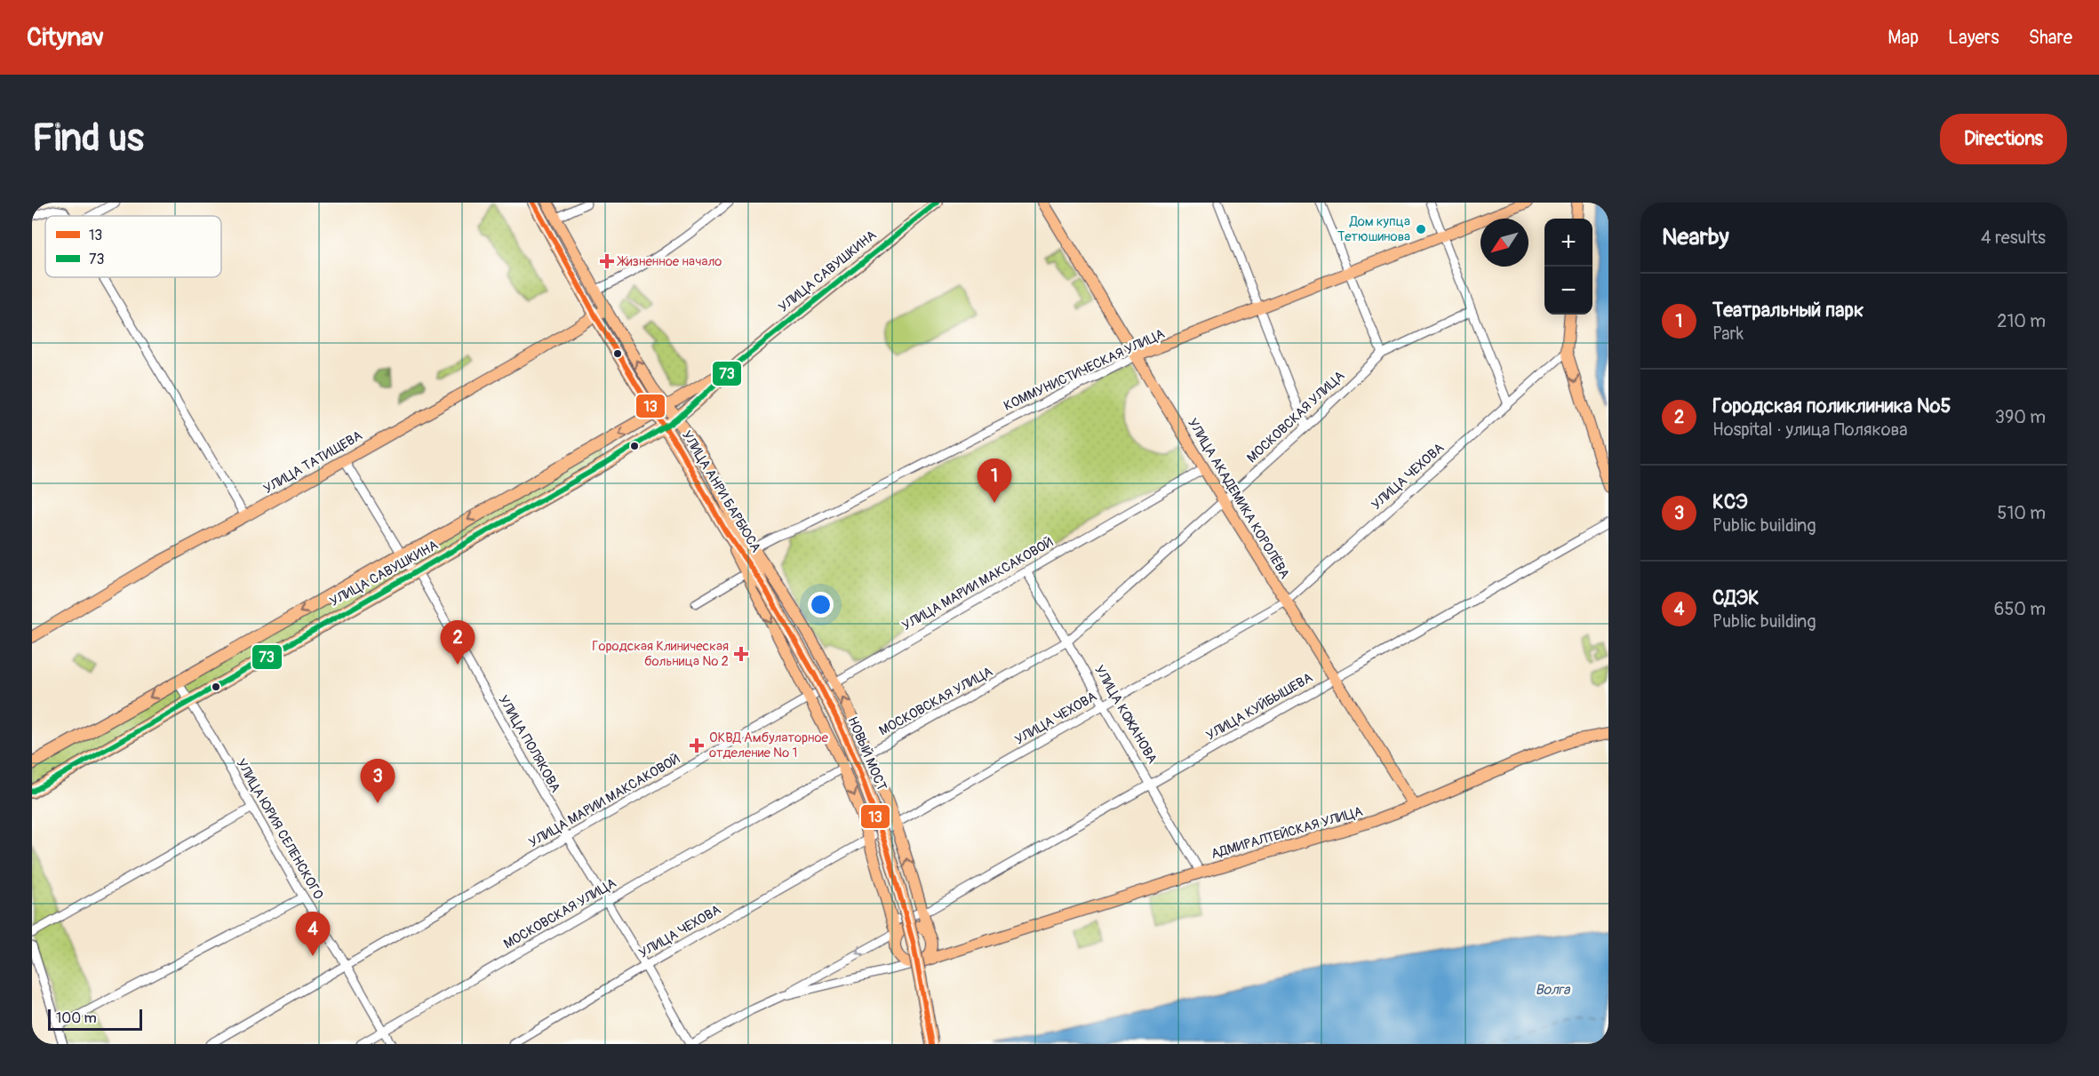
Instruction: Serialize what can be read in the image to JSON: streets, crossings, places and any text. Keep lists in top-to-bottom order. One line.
{"streets":{"highway":["УЛИЦА САВУШКИНА","УЛИЦА АНРИ БАРБЮСА","НОВЫЙ МОСТ"],"main road":["КОММУНИСТИЧЕСКАЯ УЛИЦА","УЛИЦА ТАТИЩЕВА","УЛИЦА АКАДЕМИКА КОРОЛЁВА","АДМИРАЛТЕЙСКАЯ УЛИЦА"],"street":["МОСКОВСКАЯ УЛИЦА","УЛИЦА ЧЕХОВА","УЛИЦА МАРИИ МАКСАКОВОЙ","УЛИЦА КУЙБЫШЕВА","УЛИЦА КОЖАНОВА","УЛИЦА ПОЛЯКОВА","УЛИЦА ЮРИЯ СЕЛЕНСКОГО"]},"crossings":[["УЛИЦА САВУШКИНА","УЛИЦА АНРИ БАРБЮСА"],["УЛИЦА САВУШКИНА","УЛИЦА ПОЛЯКОВА"],["УЛИЦА САВУШКИНА","УЛИЦА ЮРИЯ СЕЛЕНСКОГО"],["КОММУНИСТИЧЕСКАЯ УЛИЦА","УЛИЦА АКАДЕМИКА КОРОЛЁВА"],["МОСКОВСКАЯ УЛИЦА","УЛИЦА АКАДЕМИКА КОРОЛЁВА"],["МОСКОВСКАЯ УЛИЦА","УЛИЦА КОЖАНОВА"],["МОСКОВСКАЯ УЛИЦА","УЛИЦА ПОЛЯКОВА"],["МОСКОВСКАЯ УЛИЦА","УЛИЦА ЮРИЯ СЕЛЕНСКОГО"],["УЛИЦА ТАТИЩЕВА","УЛИЦА АНРИ БАРБЮСА"],["УЛИЦА ТАТИЩЕВА","УЛИЦА ПОЛЯКОВА"],["УЛИЦА ЧЕХОВА","УЛИЦА АКАДЕМИКА КОРОЛЁВА"],["УЛИЦА ЧЕХОВА","УЛИЦА КОЖАНОВА"],["УЛИЦА ЧЕХОВА","УЛИЦА ПОЛЯКОВА"],["УЛИЦА АНРИ БАРБЮСА","НОВЫЙ МОСТ"],["УЛИЦА АКАДЕМИКА КОРОЛЁВА","УЛИЦА МАРИИ МАКСАКОВОЙ"],["УЛИЦА АКАДЕМИКА КОРОЛЁВА","УЛИЦА КУЙБЫШЕВА"],["УЛИЦА АКАДЕМИКА КОРОЛЁВА","АДМИРАЛТЕЙСКАЯ УЛИЦА"],["УЛИЦА МАРИИ МАКСАКОВОЙ","УЛИЦА КОЖАНОВА"],["УЛИЦА МАРИИ МАКСАКОВОЙ","УЛИЦА ПОЛЯКОВА"],["УЛИЦА МАРИИ МАКСАКОВОЙ","УЛИЦА ЮРИЯ СЕЛЕНСКОГО"],["УЛИЦА КУЙБЫШЕВА","УЛИЦА КОЖАНОВА"],["УЛИЦА КУЙБЫШЕВА","АДМИРАЛТЕЙСКАЯ УЛИЦА"],["УЛИЦА КОЖАНОВА","АДМИРАЛТЕЙСКАЯ УЛИЦА"]],"one_way":["УЛИЦА САВУШКИНА"],"water":["Волга"],"places":{"other":["Дом купца Тетюшинова"],"health":["Жизненное начало","Городская Клиническая больница № 2","ОКВД Амбулаторное отделение № 1"]},"lines":["transit line 13","transit line 73"],"legend":["13","73"],"scale_bar":"100 m","north":"bottom left","page":{"header":"Citynav","nav":["Map","Layers","Share"],"buttons":"Directions","title":"Find us","heading":["Nearby","4 results"],"map_buttons":["+","−"],"list":[{"mark":"1","name":"Театральный парк","note":"Park","value":"210 m"},{"mark":"2","name":"Городская поликлиника №5","note":"Hospital · улица Полякова","value":"390 m"},{"mark":"3","name":"КСЭ","note":"Public building","value":"510 m"},{"mark":"4","name":"СДЭК","note":"Public building","value":"650 m"}],"pins":["1","2","3","4"],"scale":"100 m"}}
